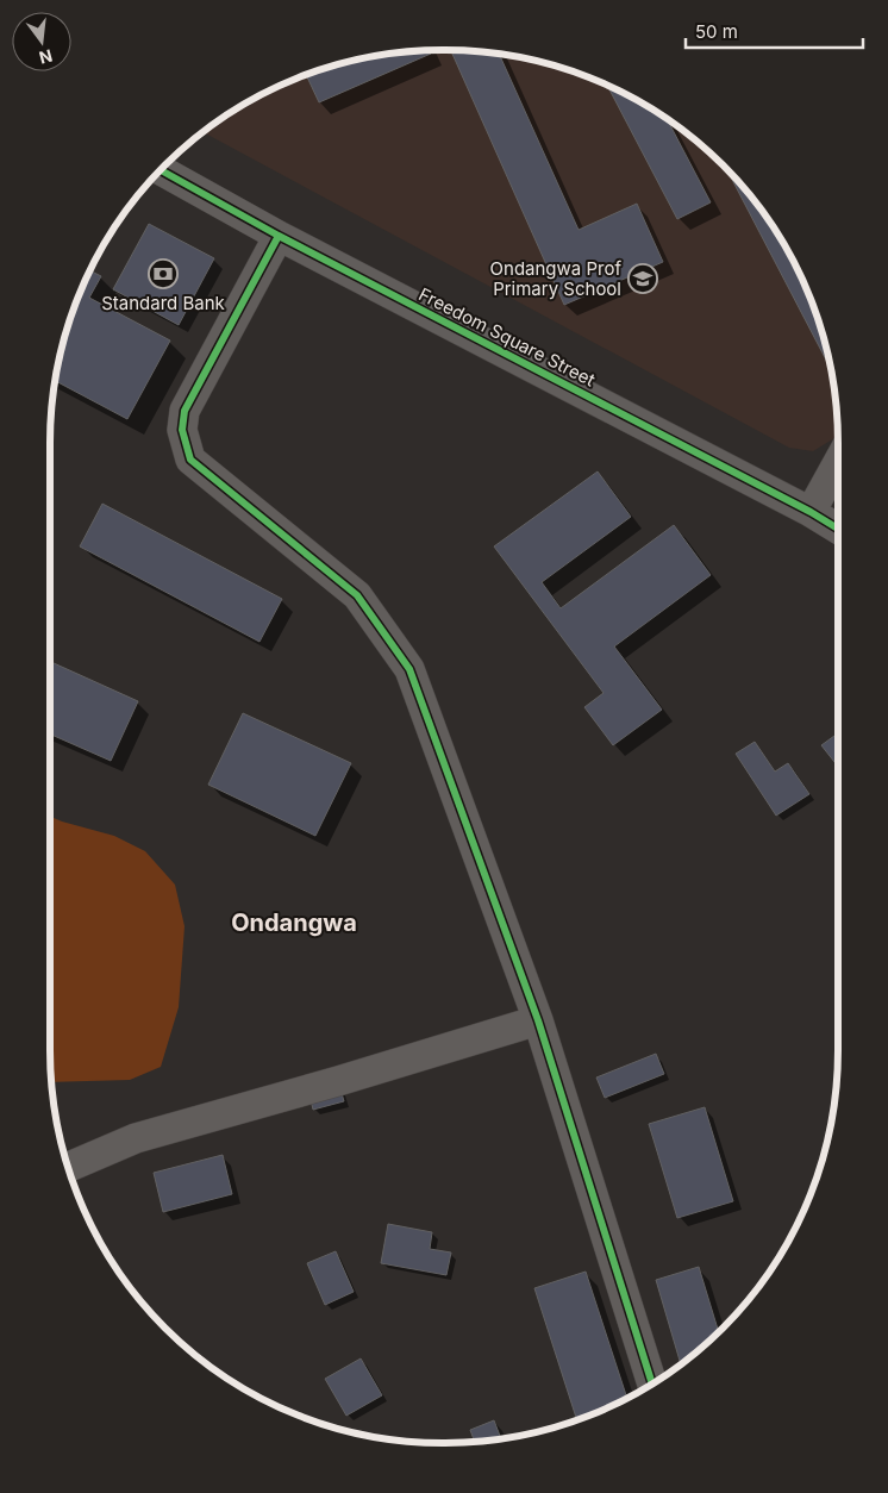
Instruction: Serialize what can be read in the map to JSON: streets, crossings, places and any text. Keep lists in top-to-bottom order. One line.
{"streets":{"street":["Freedom Square Street"]},"districts":["Ondangwa"],"places":{"bank":["Standard Bank"],"school or university":["Ondangwa Prof Primary School"]},"scale_bar":"50 m","north":"bottom"}
